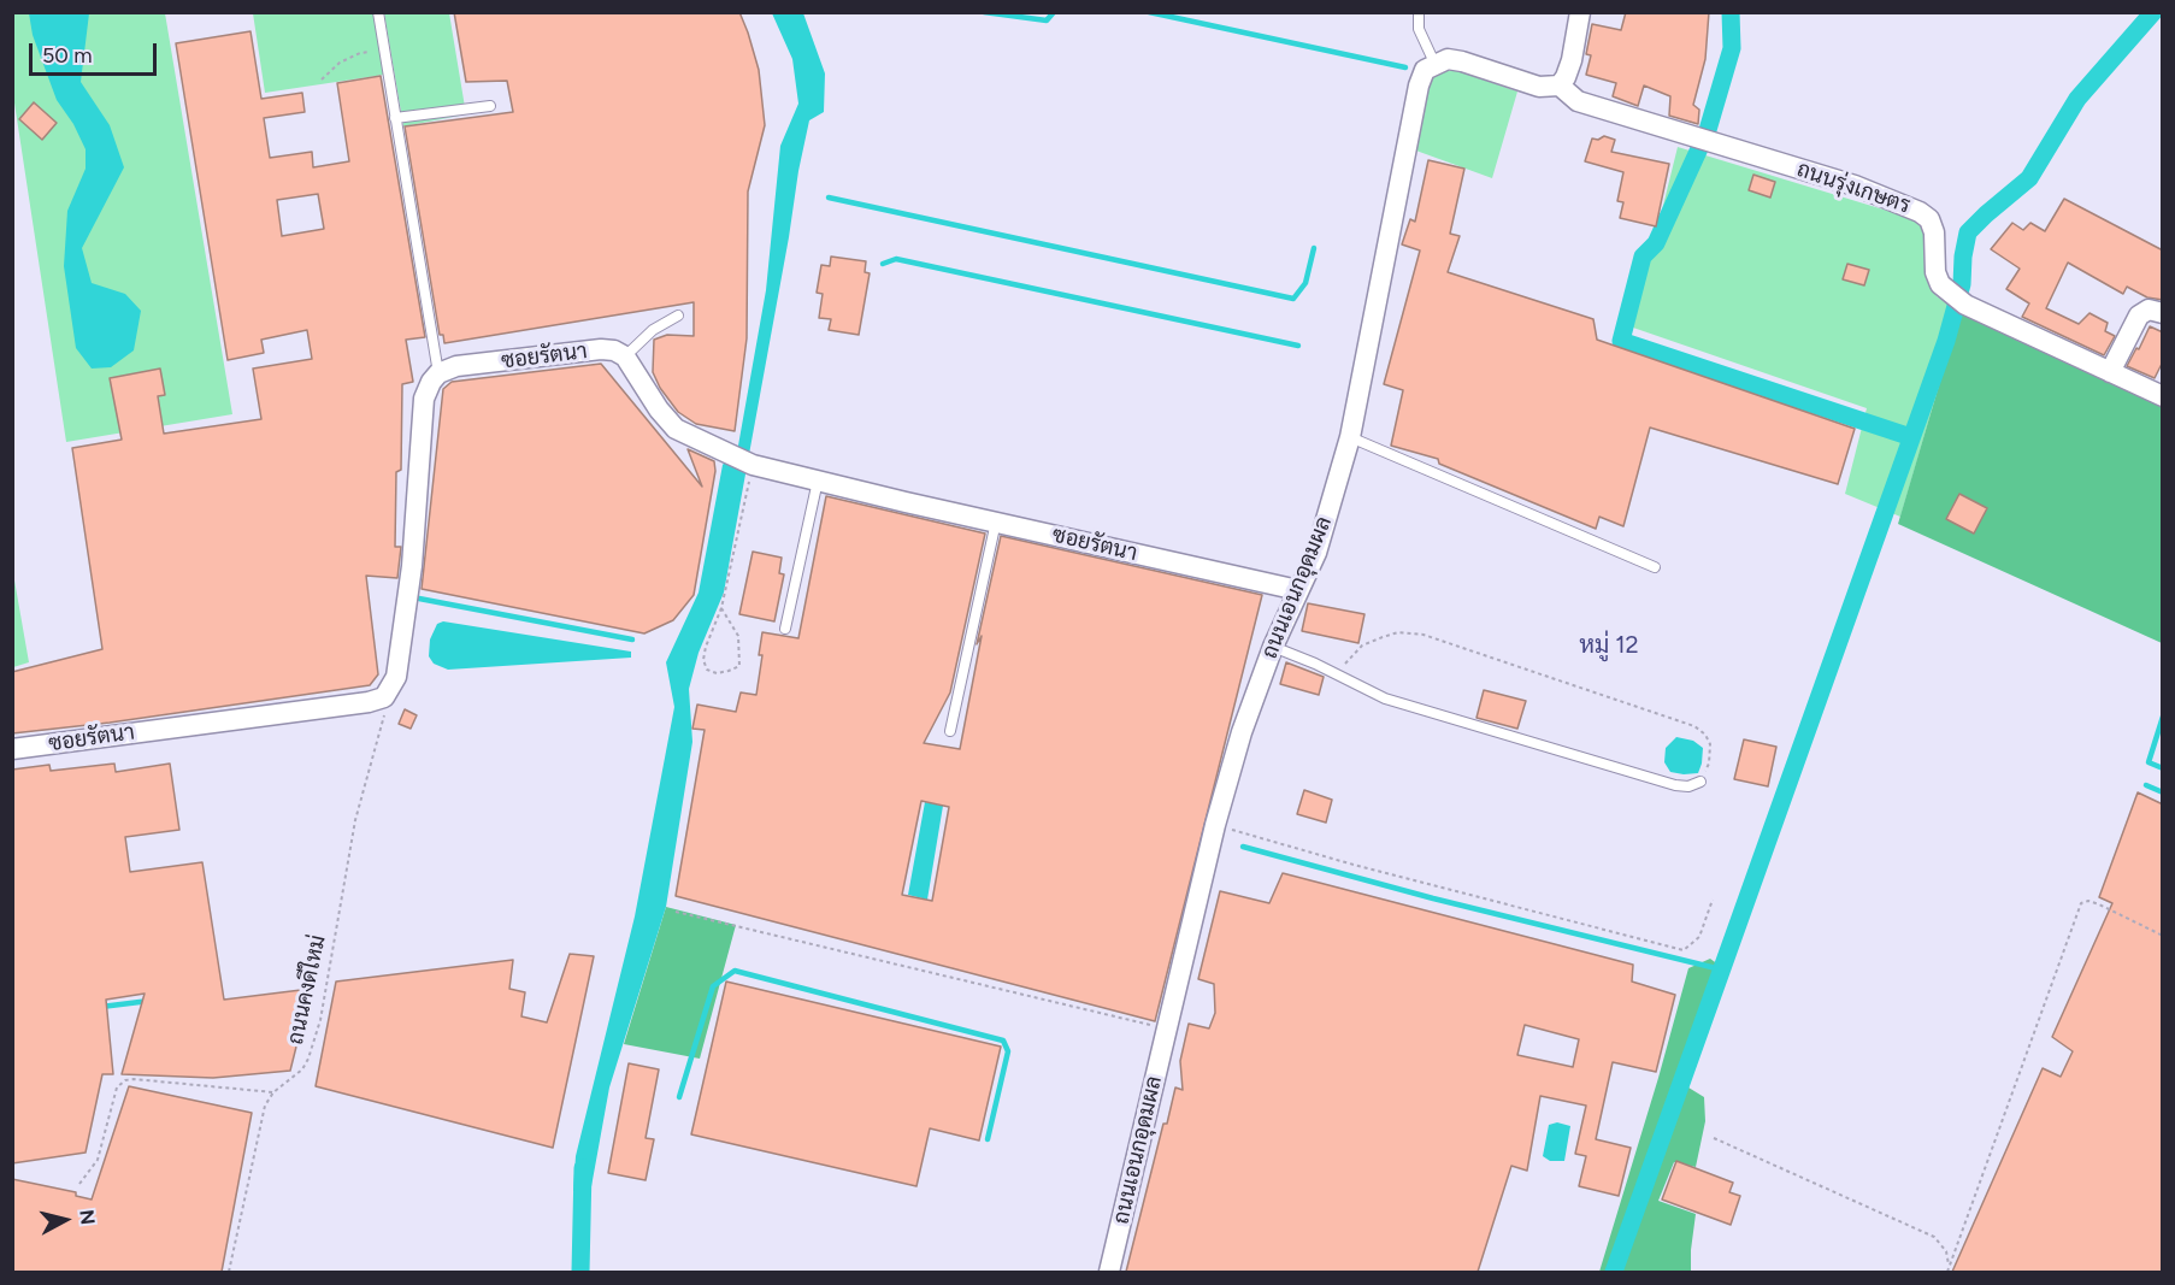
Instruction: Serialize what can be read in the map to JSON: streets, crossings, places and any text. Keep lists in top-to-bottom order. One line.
{"streets":{"street":["ถนนรุ่งเกษตร","ซอยรัตนา","ถนนเอนกอุดมผล"],"path":["ถนนคงดีใหม่"]},"crossings":[["ซอยรัตนา","ถนนเอนกอุดมผล"],["ซอยรัตนา","ถนนคงดีใหม่"]],"districts":["หมู่ 12"],"scale_bar":"50 m","north":"right"}
